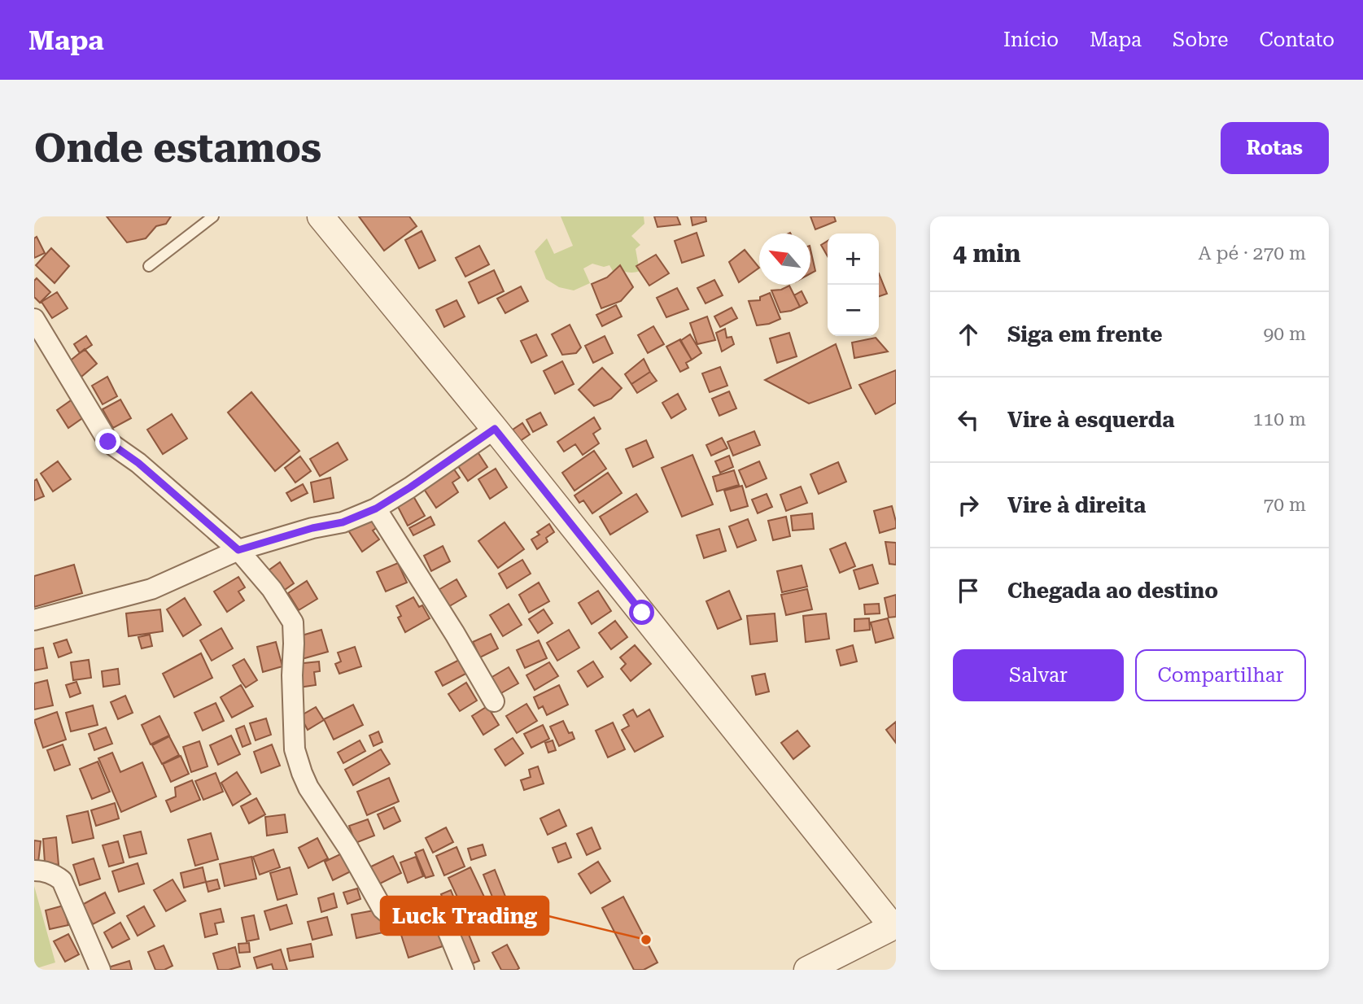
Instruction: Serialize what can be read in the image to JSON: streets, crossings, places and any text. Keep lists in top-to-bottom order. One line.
{"places":["Luck Trading"],"north":"top left","page":{"header":"Mapa","nav":["Início","Mapa","Sobre","Contato"],"buttons":["Rotas",["Salvar","Compartilhar"]],"title":"Onde estamos","heading":["4 min","A pé · 270 m"],"map_buttons":["+","−"],"list":[["Siga em frente","90 m"],["Vire à esquerda","110 m"],["Vire à direita","70 m"],"Chegada ao destino"]}}
